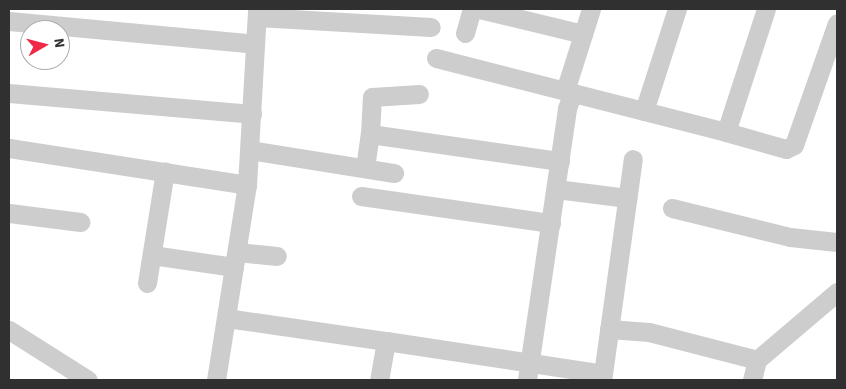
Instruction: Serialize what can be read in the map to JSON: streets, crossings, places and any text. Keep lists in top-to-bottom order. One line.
{"north":"right"}
